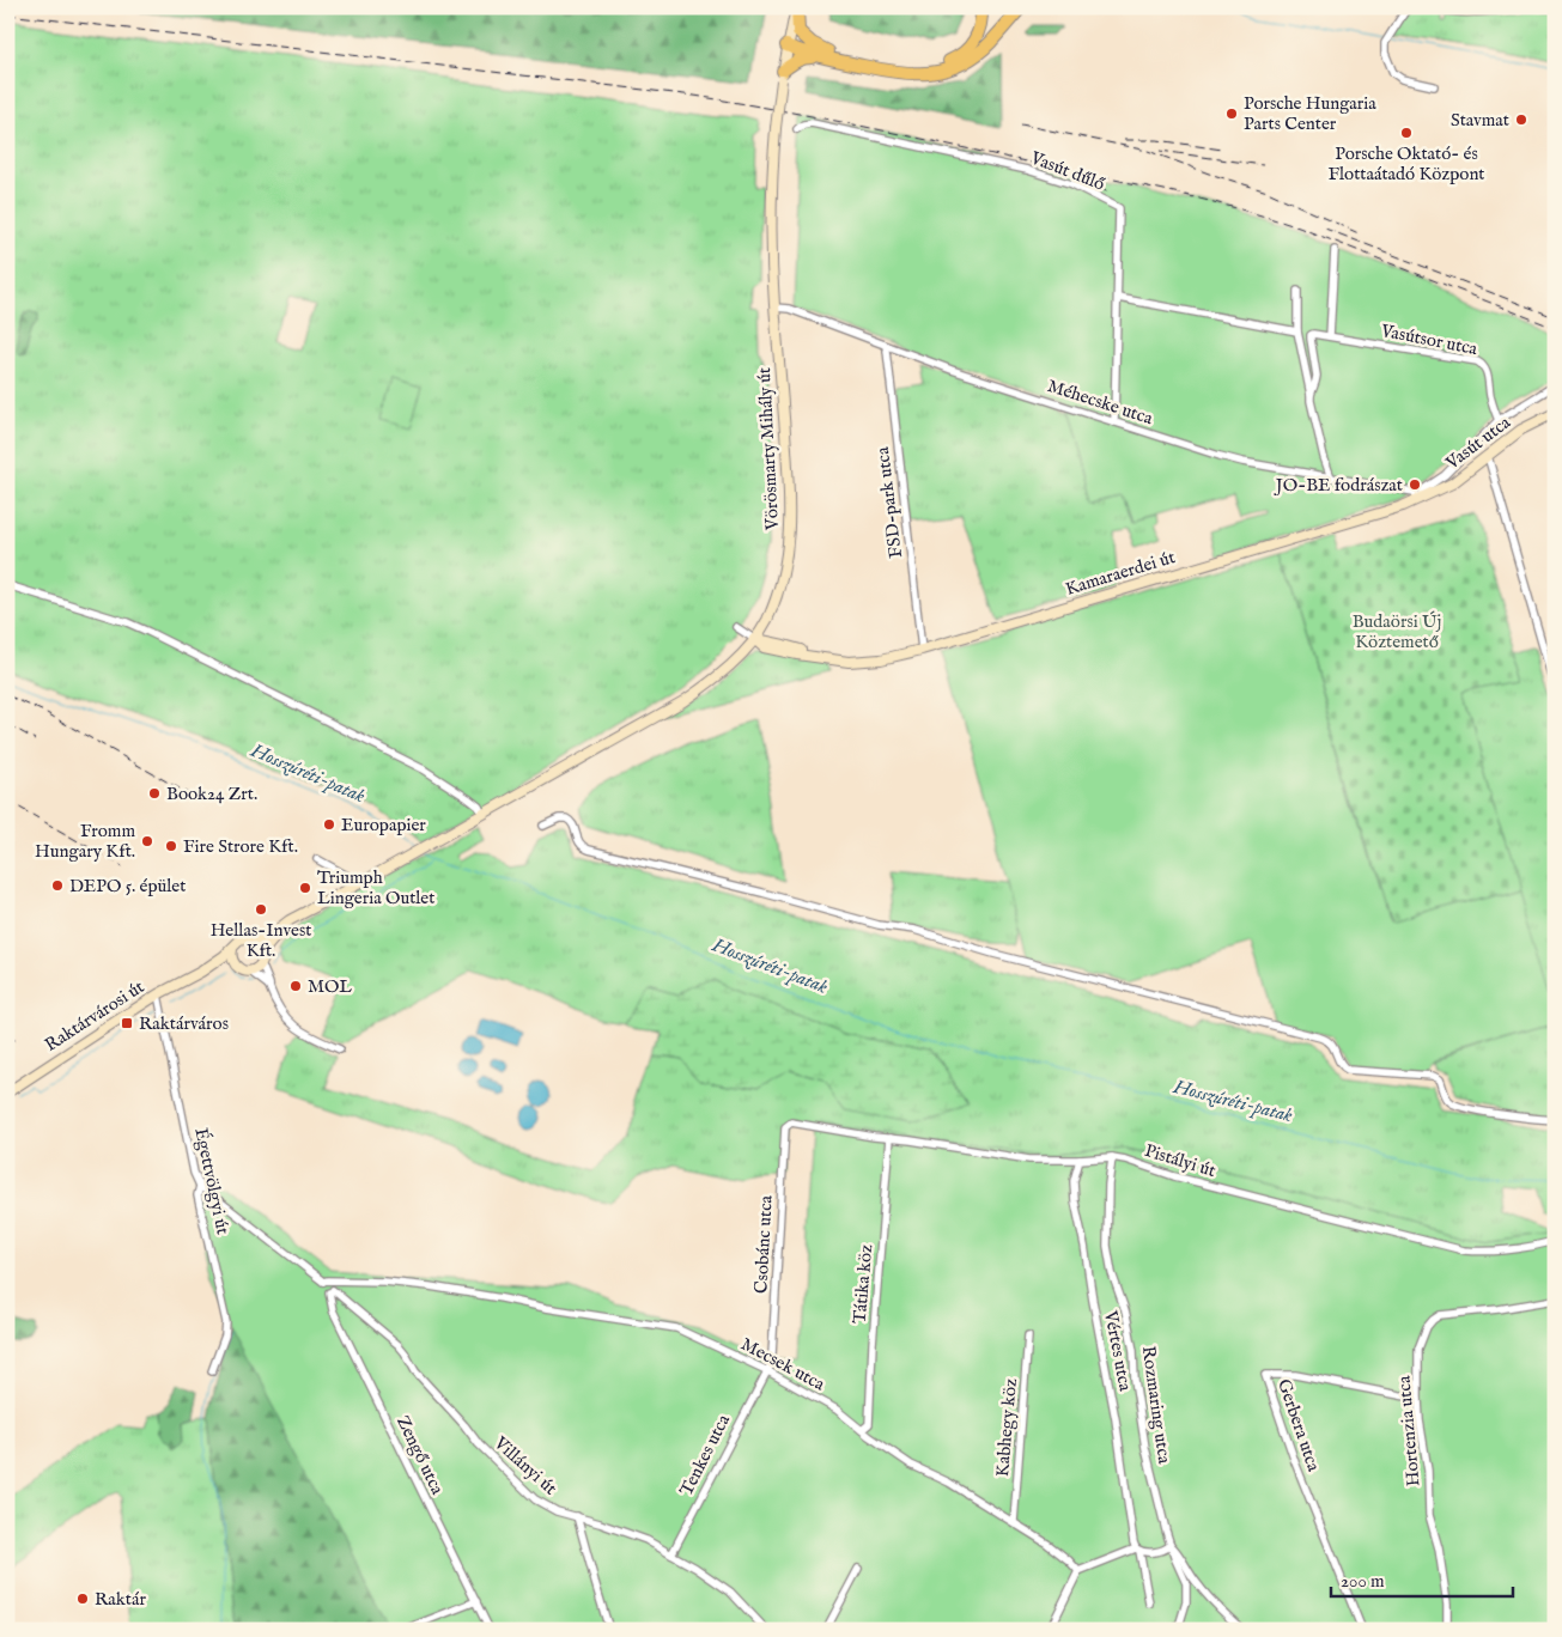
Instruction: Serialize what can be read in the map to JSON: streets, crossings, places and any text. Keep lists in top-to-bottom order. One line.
{"streets":{"street":["Vasút dűlő","Vasútsor utca","Méhecske utca","Vasút utca","Vörösmarty Mihály út","FSD-park utca","Kamaraerdei út","Raktárvárosi út","Pistályi út","Égettvölgyi út","Csobánc utca","Tátika köz","Vértes utca","Mecsek utca","Rozmaring utca","Gerbera utca","Kabhegy köz","Hortenzia utca","Zengő utca","Tenkes utca","Villányi út"]},"crossings":[["Vasút dűlő","Méhecske utca"],["Méhecske utca","Vasút utca"],["Méhecske utca","Vörösmarty Mihály út"],["Méhecske utca","Kamaraerdei út"],["Vasút utca","Kamaraerdei út"],["Vörösmarty Mihály út","Kamaraerdei út"],["Vörösmarty Mihály út","Raktárvárosi út"],["FSD-park utca","Kamaraerdei út"],["Raktárvárosi út","Égettvölgyi út"],["Pistályi út","Csobánc utca"],["Pistályi út","Tátika köz"],["Pistályi út","Vértes utca"],["Pistályi út","Rozmaring utca"],["Csobánc utca","Mecsek utca"],["Csobánc utca","Tenkes utca"],["Tátika köz","Mecsek utca"],["Mecsek utca","Kabhegy köz"],["Mecsek utca","Tenkes utca"],["Gerbera utca","Hortenzia utca"],["Zengő utca","Villányi út"],["Tenkes utca","Villányi út"]],"water":["Hosszúréti-patak"],"parks":["Budaörsi Új Köztemető"],"places":{"other":["Porsche Hungaria Parts Center","Stavmat","Porsche Oktató- és Flottaátadó Központ","JO-BE fodrászat","Book24 Zrt.","Europapier","Fromm Hungary Kft.","Fire Strore Kft.","DEPO 5. épület","Triumph Lingeria Outlet","Hellas-Invest Kft.","MOL","Raktár"],"transit":["Raktárváros"]},"scale_bar":"200 m"}
